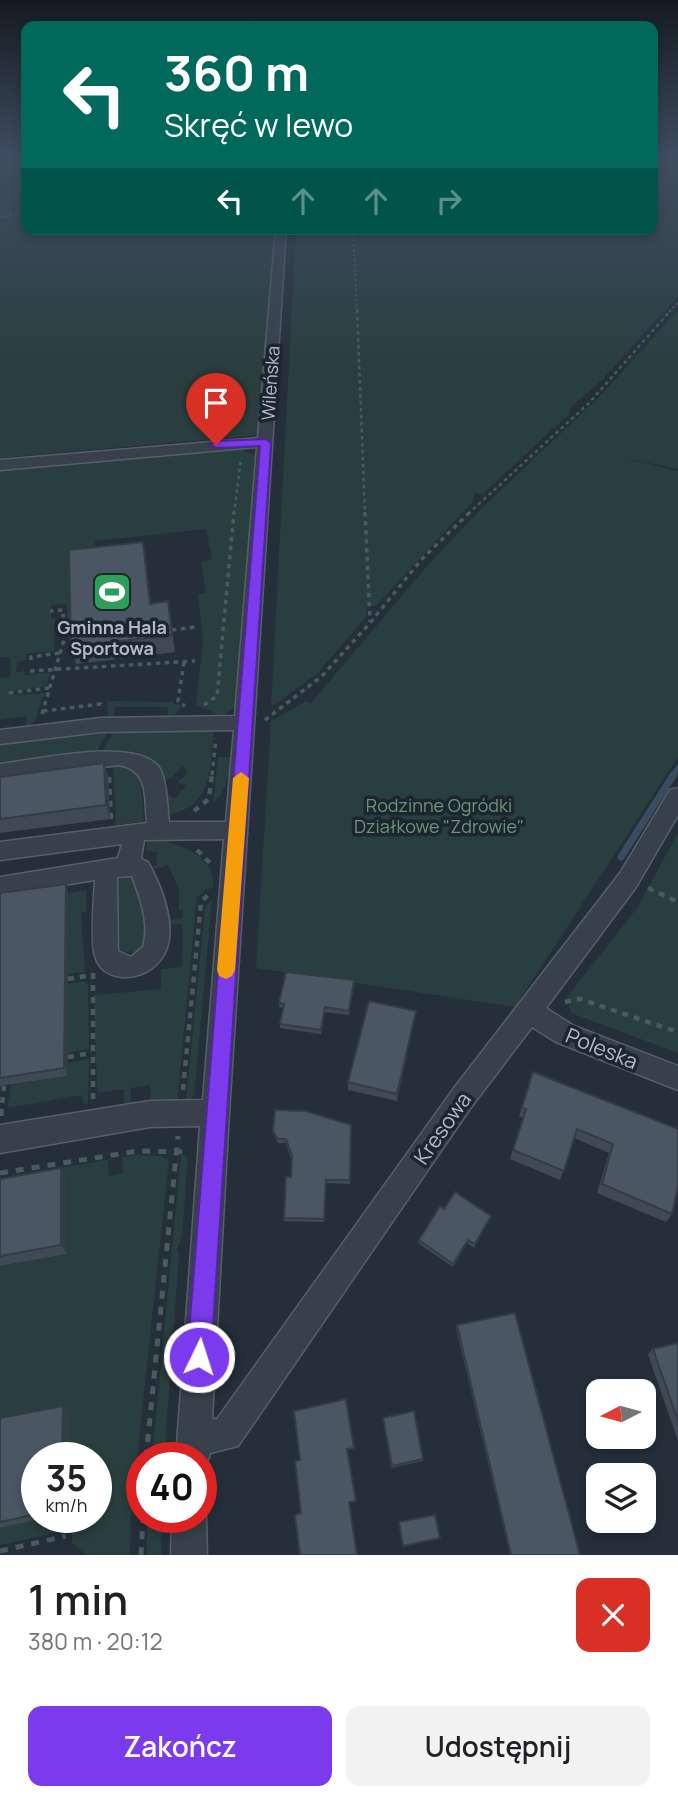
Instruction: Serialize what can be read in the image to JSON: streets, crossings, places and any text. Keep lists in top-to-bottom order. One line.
{"streets":{"street":["Wileńska","Poleska","Kresowa"]},"crossings":[["Poleska","Kresowa"]],"parks":["Rodzinne Ogródki Działkowe \"Zdrowie\""],"places":{"sports":["Gminna Hala Sportowa"]},"north":"left","page":{"turn":["360 m","Skręć w lewo"],"speed":"35 km/h","limit":"40","heading":["1 min","380 m · 20:12"],"buttons":["Zakończ","Udostępnij"]}}
